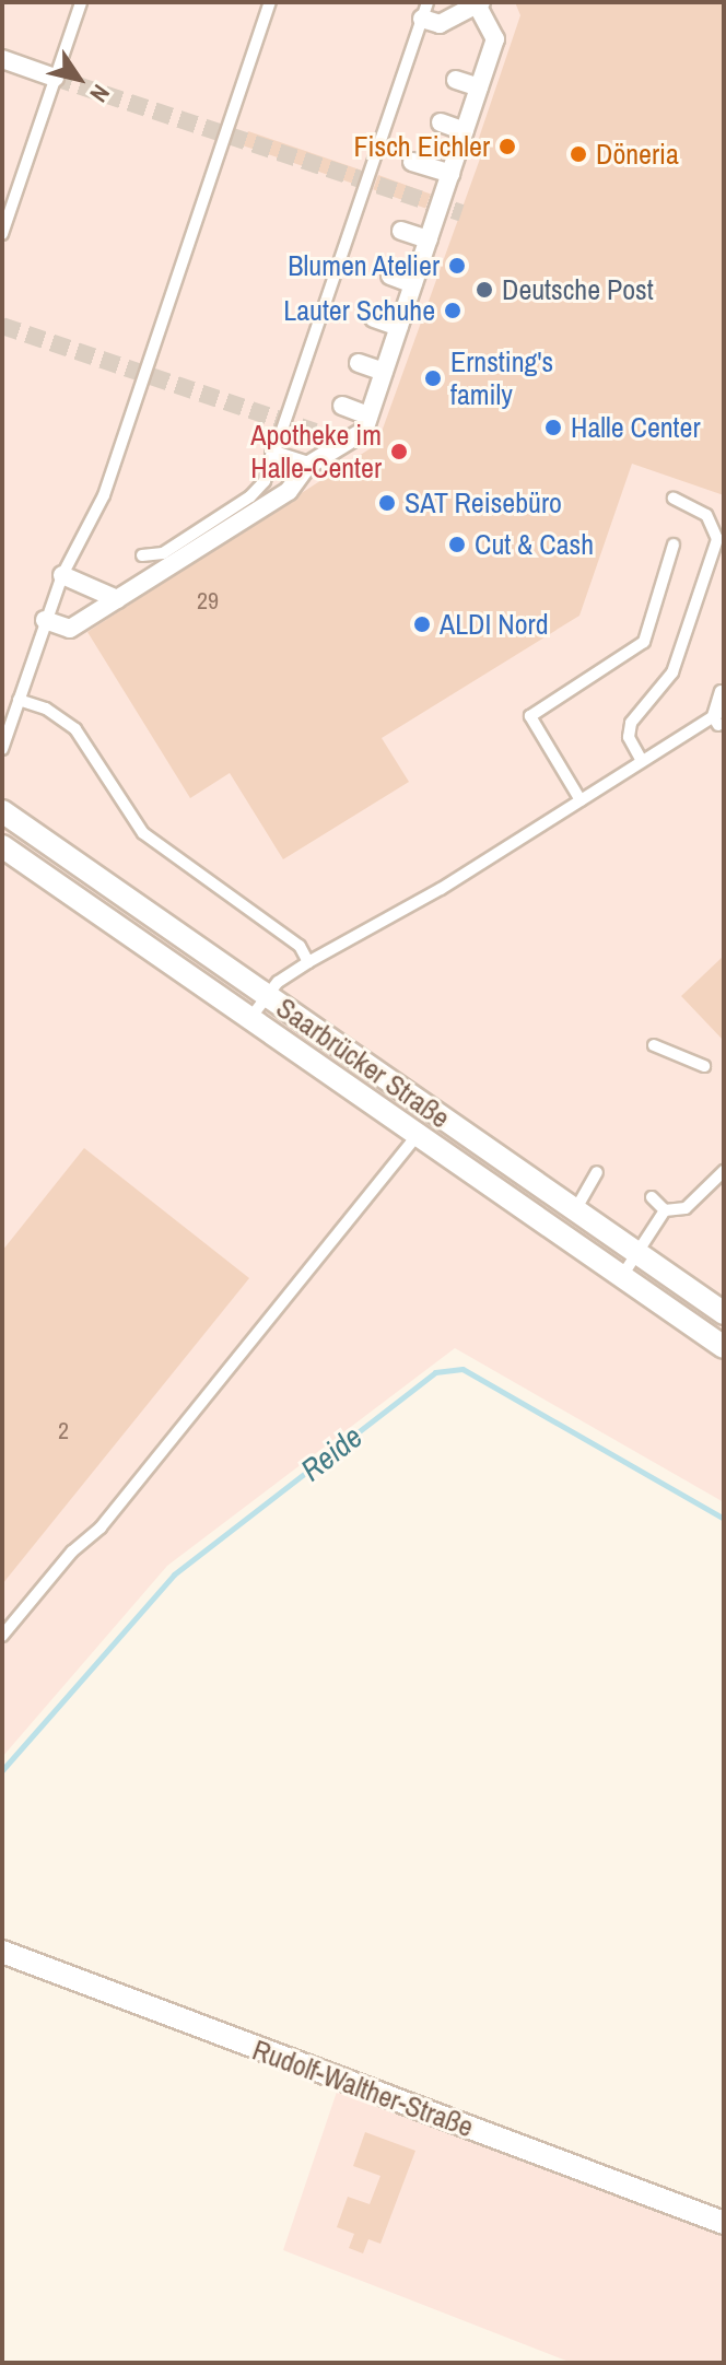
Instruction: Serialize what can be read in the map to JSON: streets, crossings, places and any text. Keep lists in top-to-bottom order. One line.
{"streets":{"street":["Saarbrücker Straße","Rudolf-Walther-Straße"]},"water":["Reide"],"places":["Fisch Eichler","Döneria","Blumen Atelier","Deutsche Post","Lauter Schuhe","Ernsting's family","Halle Center","Apotheke im Halle-Center","SAT Reisebüro","Cut & Cash","ALDI Nord"],"house_numbers":["29","2"],"north":"bottom right"}
